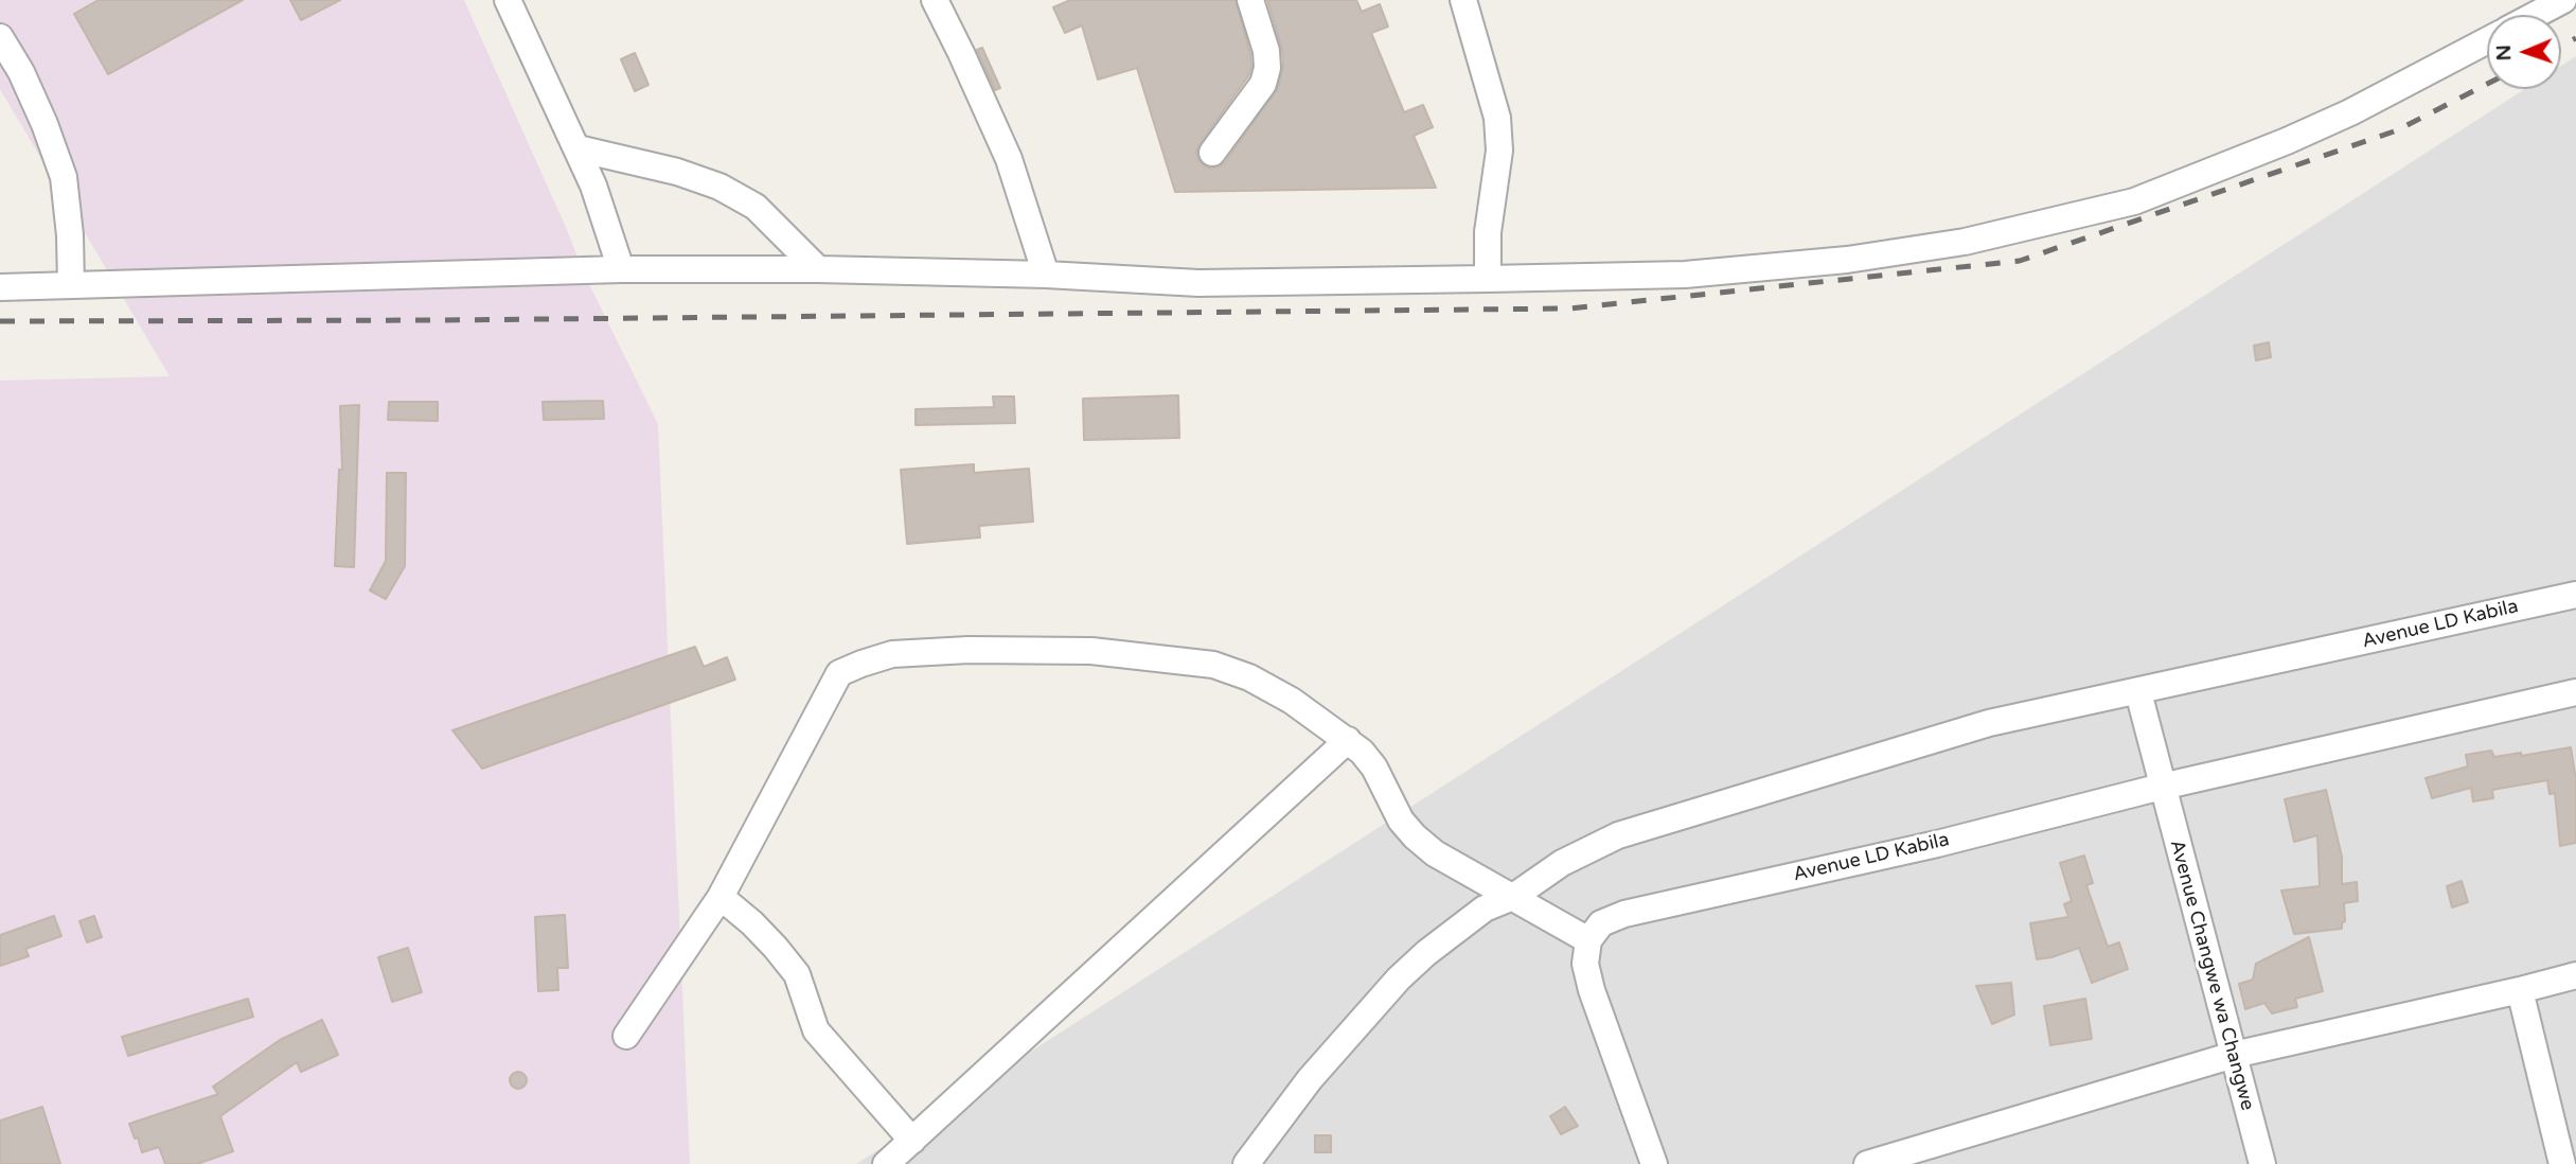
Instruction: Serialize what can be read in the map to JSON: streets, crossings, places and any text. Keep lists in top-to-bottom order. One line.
{"streets":{"street":["Avenue LD Kabila","Avenue Changwe wa Changwe"]},"crossings":[["Avenue LD Kabila","Avenue Changwe wa Changwe"]],"north":"left"}
